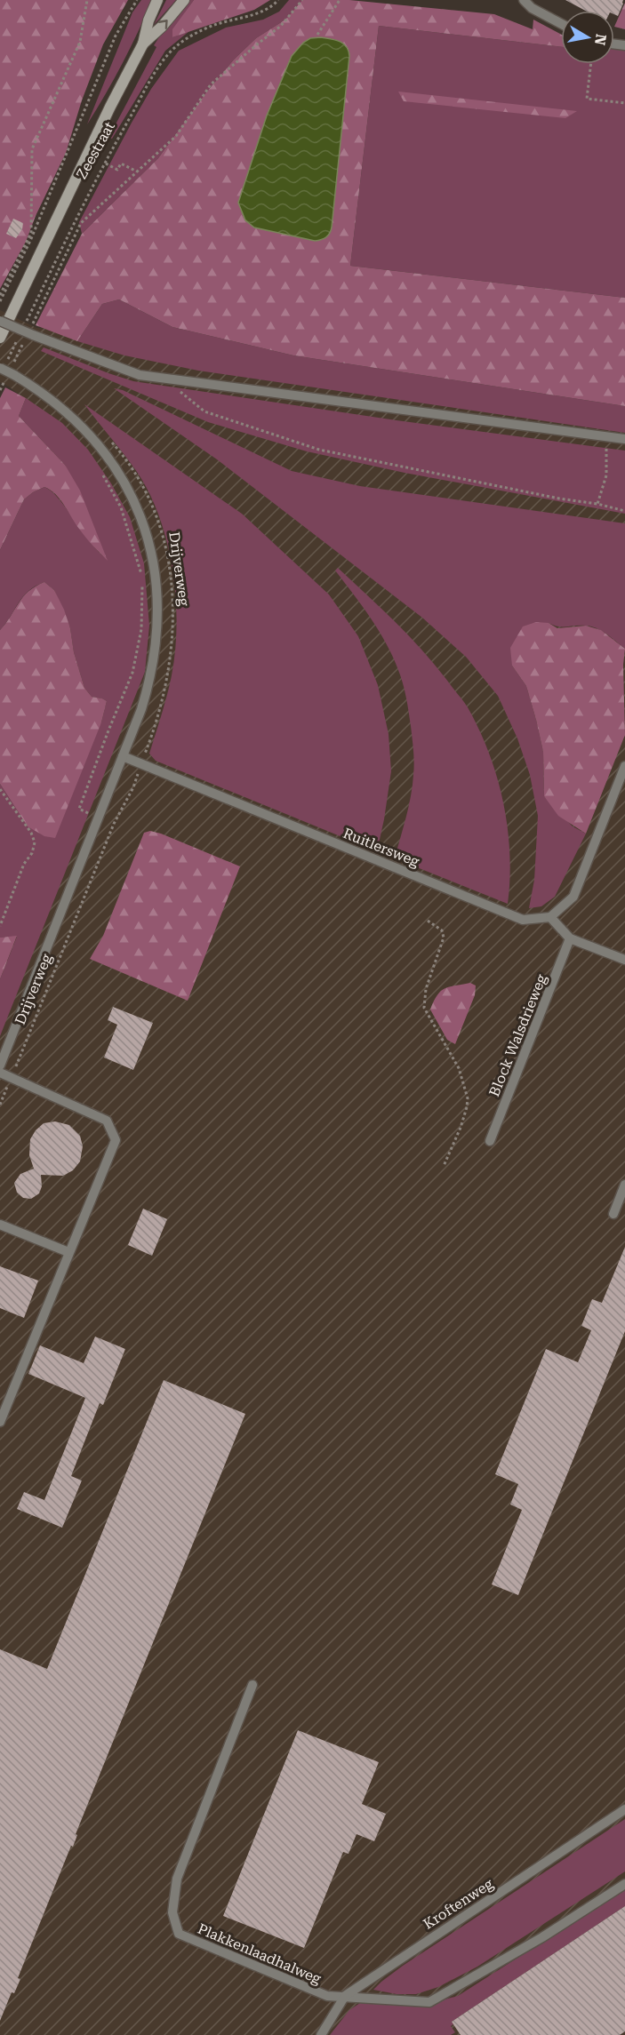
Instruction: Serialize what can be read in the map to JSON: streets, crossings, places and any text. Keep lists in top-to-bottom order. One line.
{"streets":{"main road":["Zeestraat"],"lane":["Drijverweg","Ruitlersweg","Block Walsdrieweg","Kroftenweg","Plakkenlaadhalweg"]},"crossings":[["Drijverweg","Ruitlersweg"],["Kroftenweg","Plakkenlaadhalweg"]],"north":"right"}
